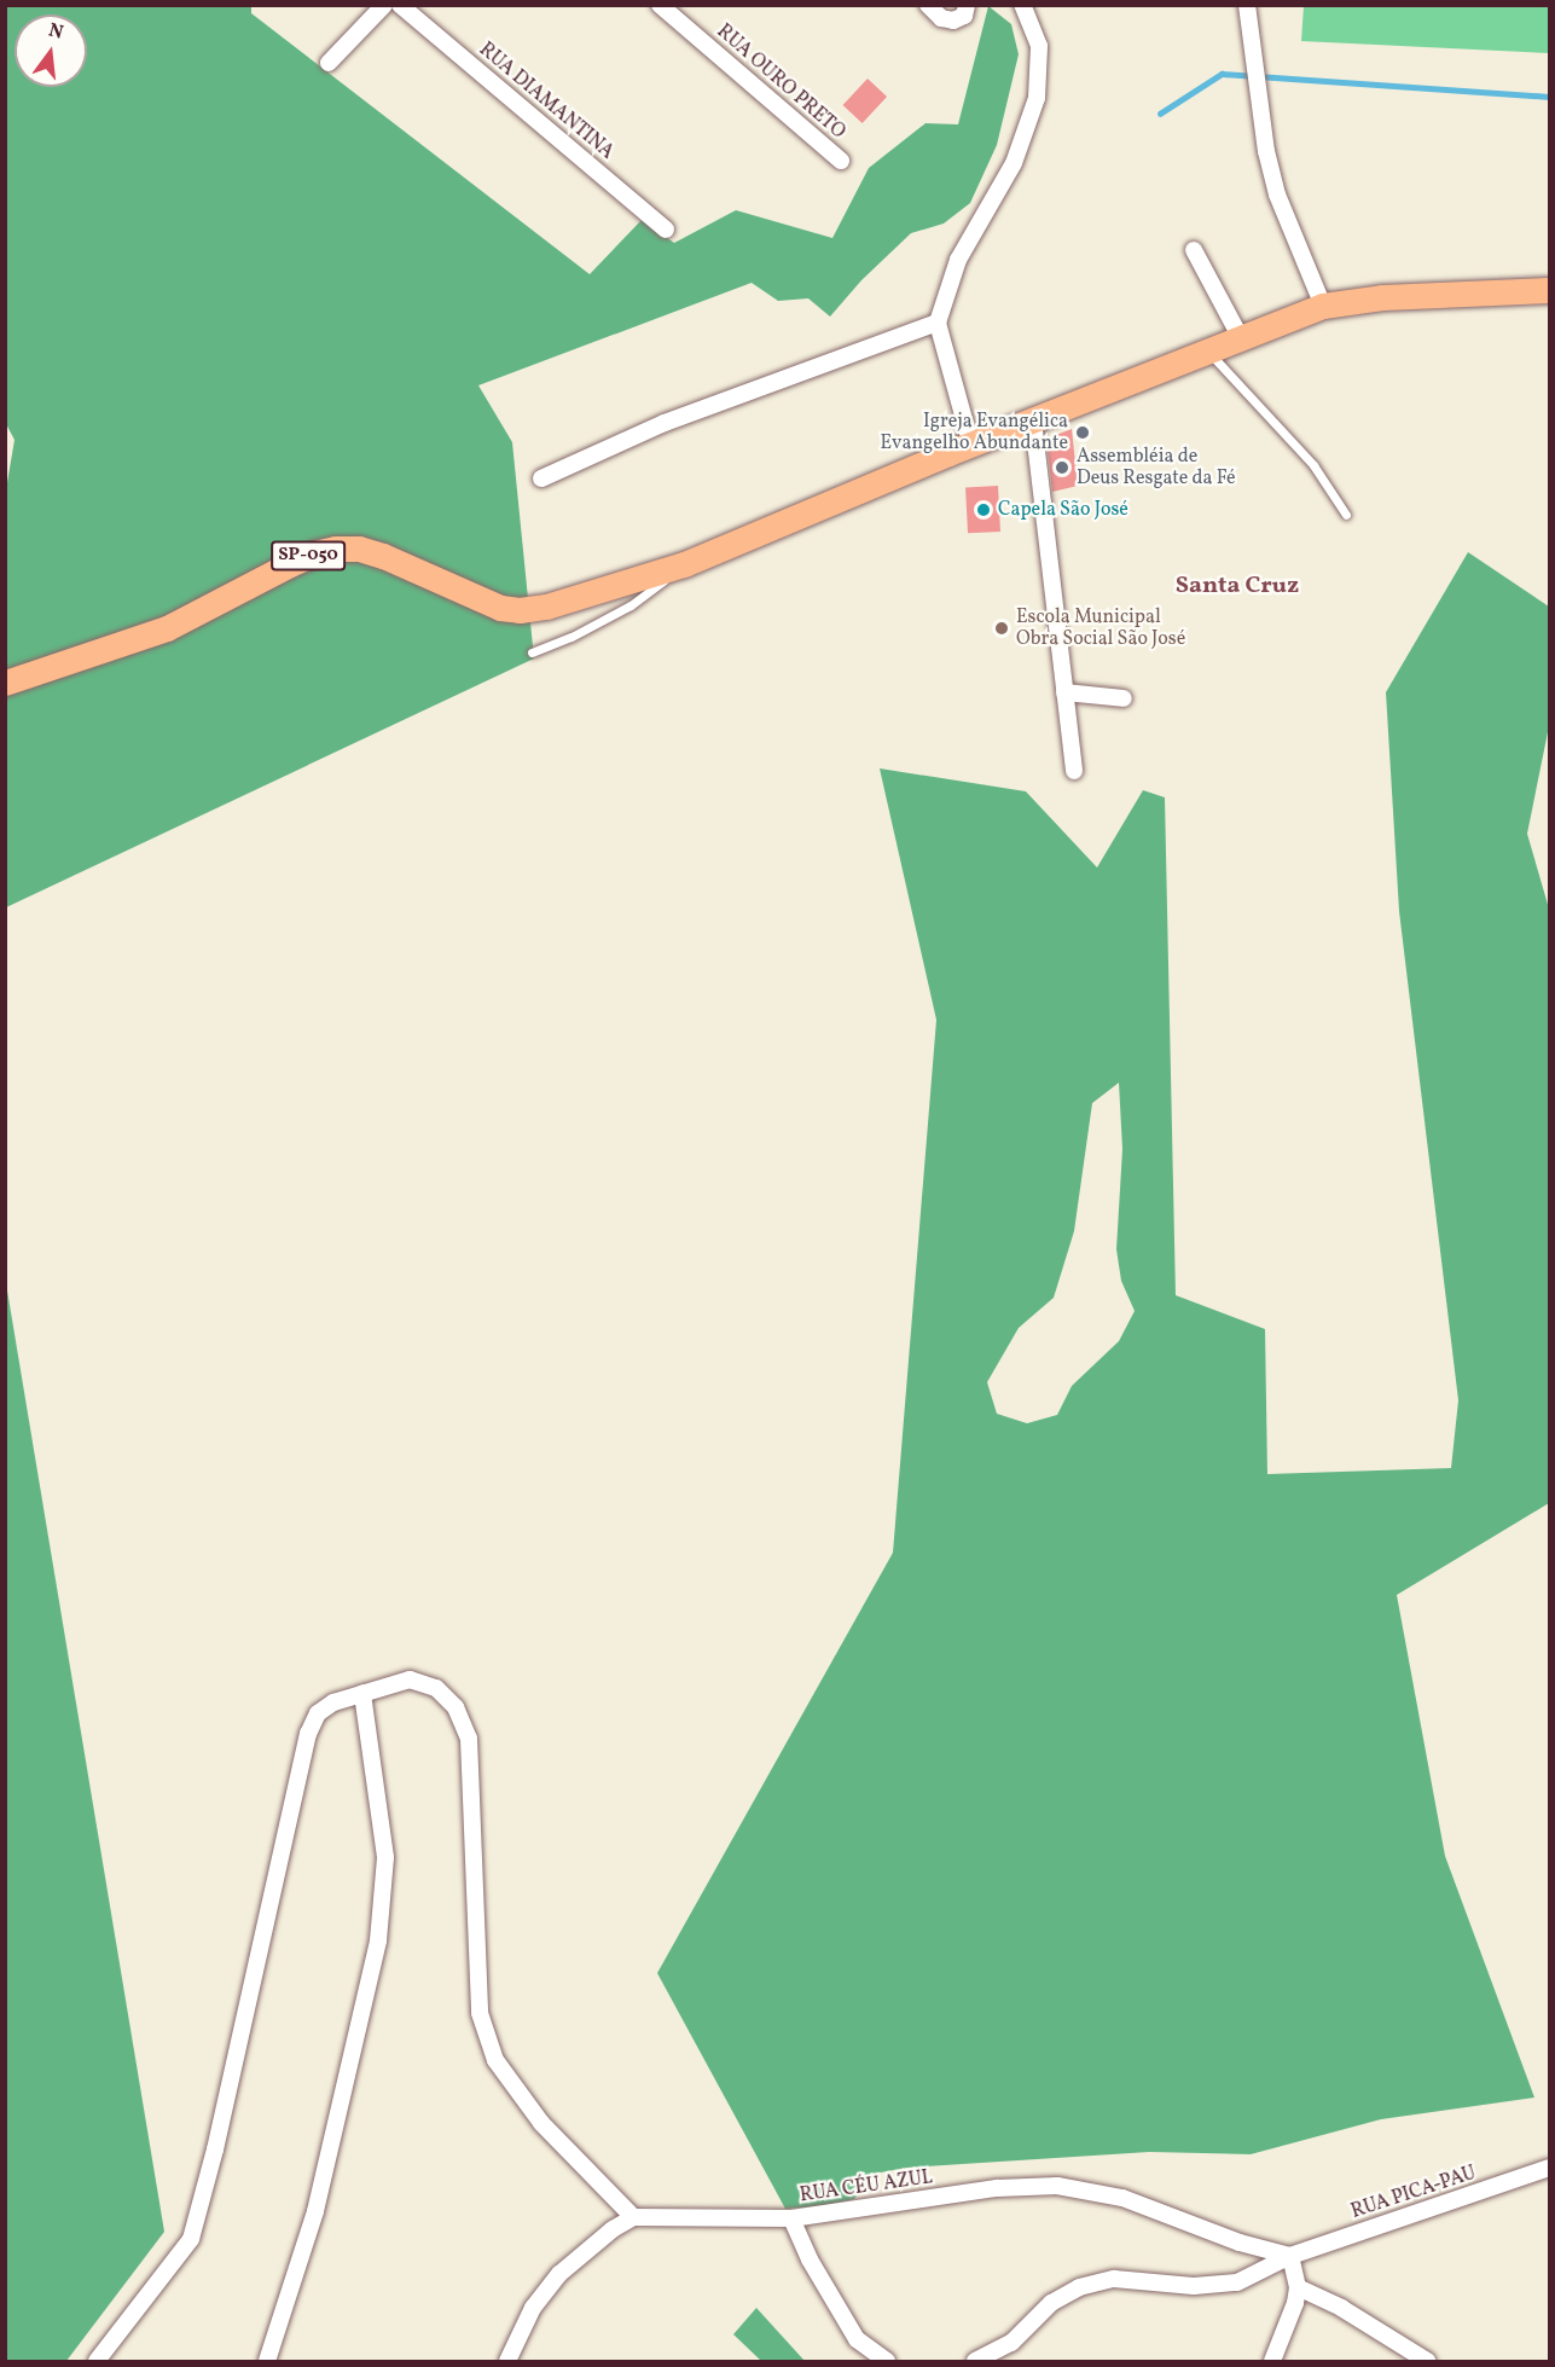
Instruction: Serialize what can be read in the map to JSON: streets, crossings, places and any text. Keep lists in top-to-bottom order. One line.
{"streets":{"main road":["SP-050"],"street":["RUA OURO PRETO","RUA DIAMANTINA","RUA CÉU AZUL","RUA PICA-PAU"]},"crossings":[["RUA CÉU AZUL","RUA PICA-PAU"]],"districts":["Santa Cruz"],"places":["Igreja Evangélica Evangelho Abundante","Assembléia de Deus Resgate da Fé","Capela São José","Escola Municipal Obra Social São José"],"north":"top"}
